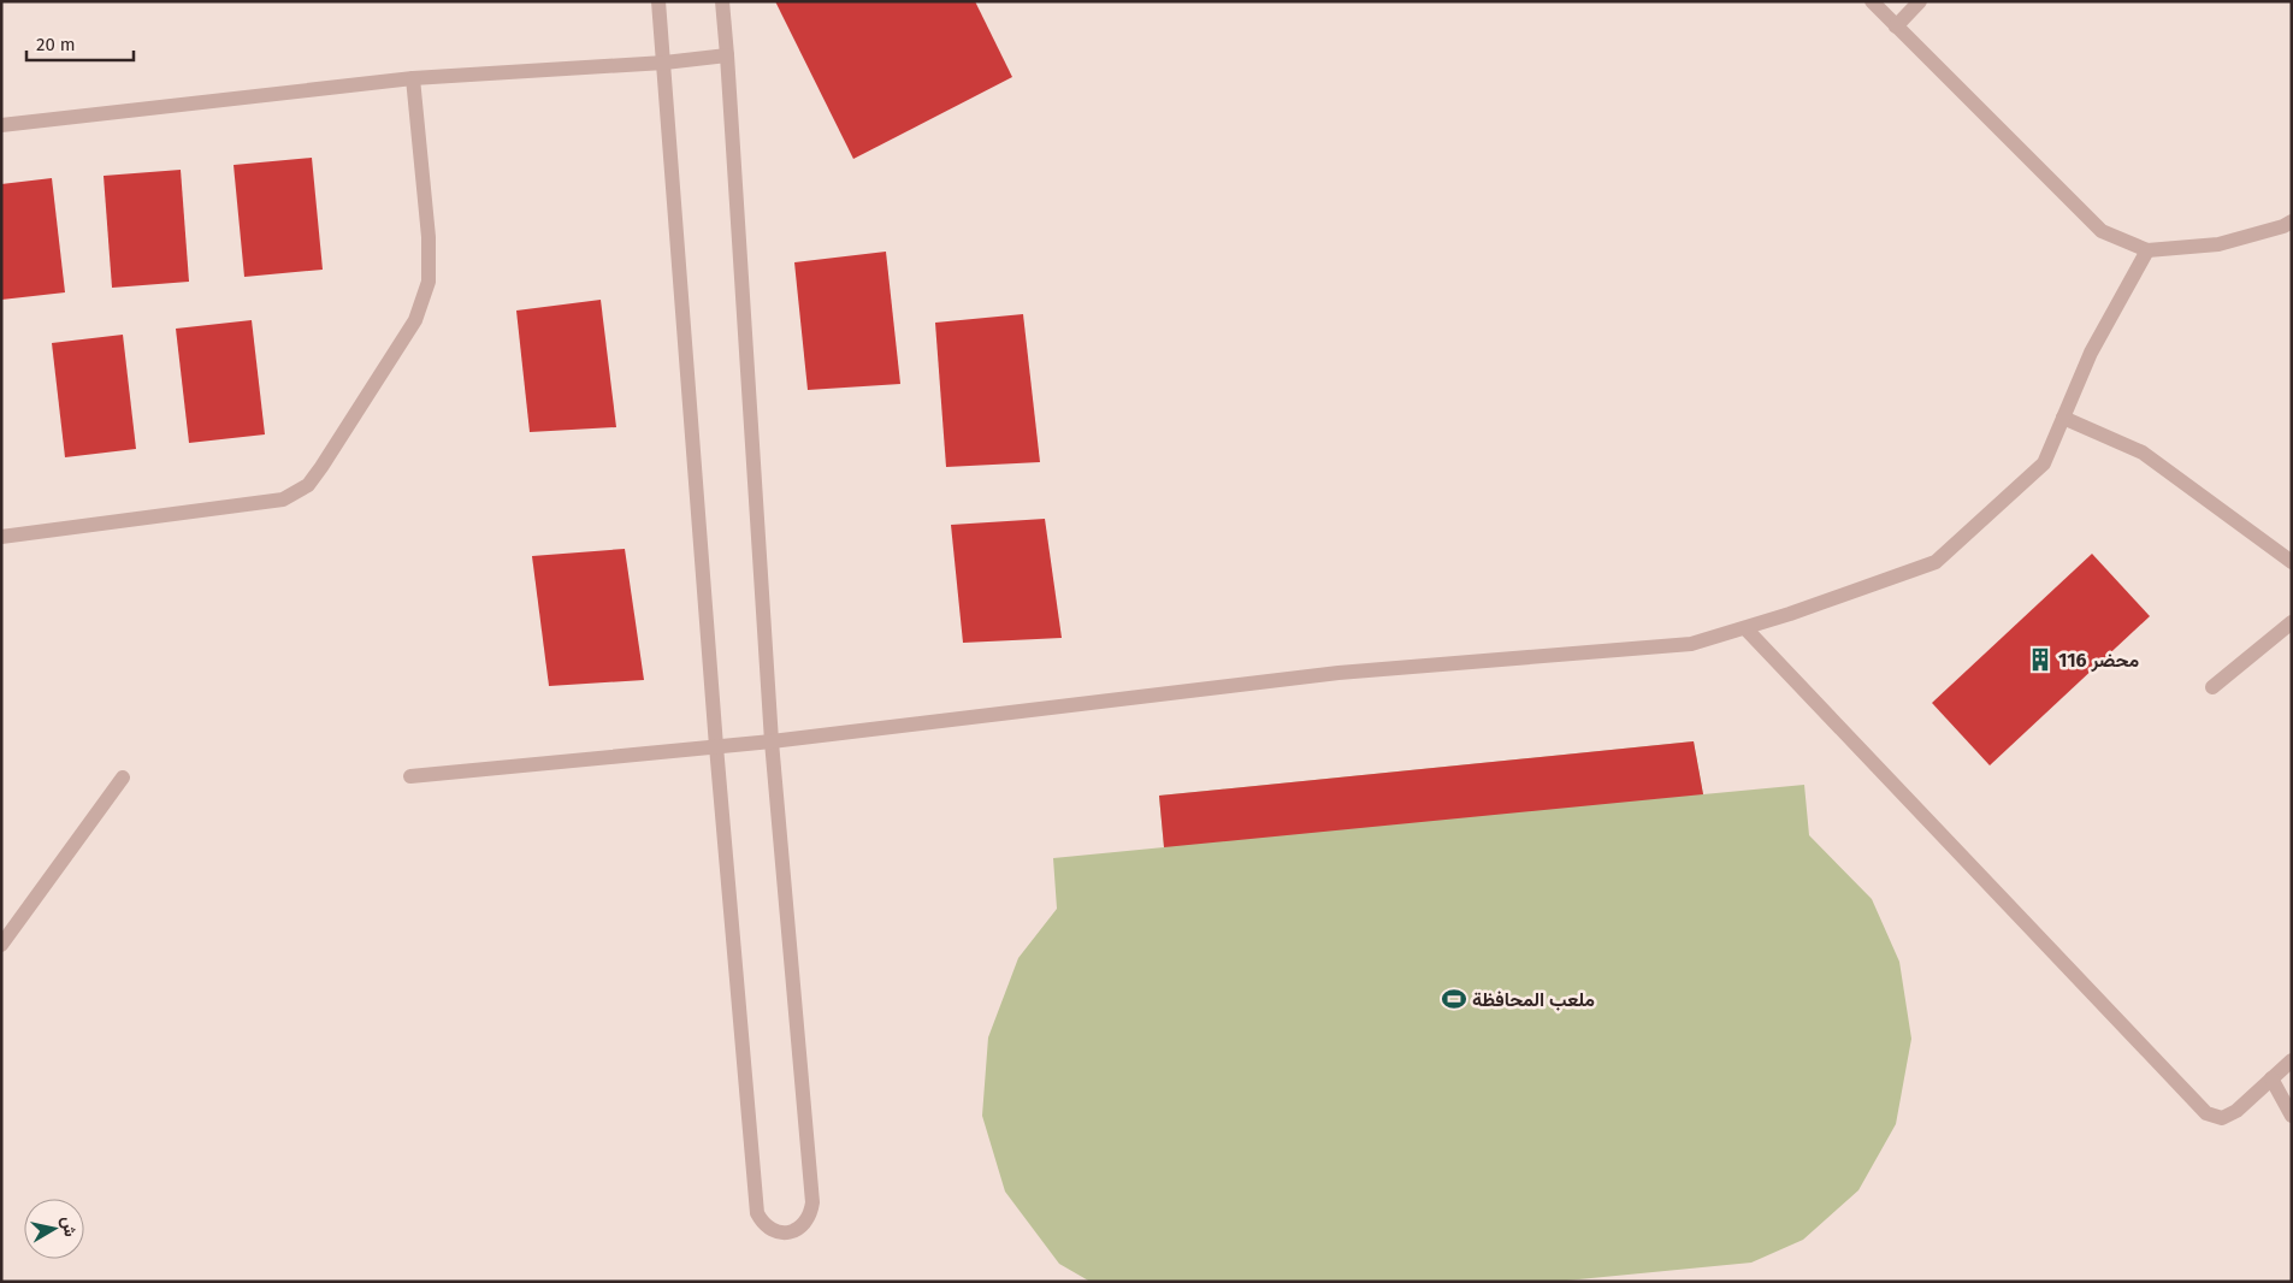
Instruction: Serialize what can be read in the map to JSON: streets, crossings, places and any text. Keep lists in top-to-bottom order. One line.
{"places":{"building":["محضر 116"],"sports":["ملعب المحافظة"]},"scale_bar":"20 m","north":"right"}
